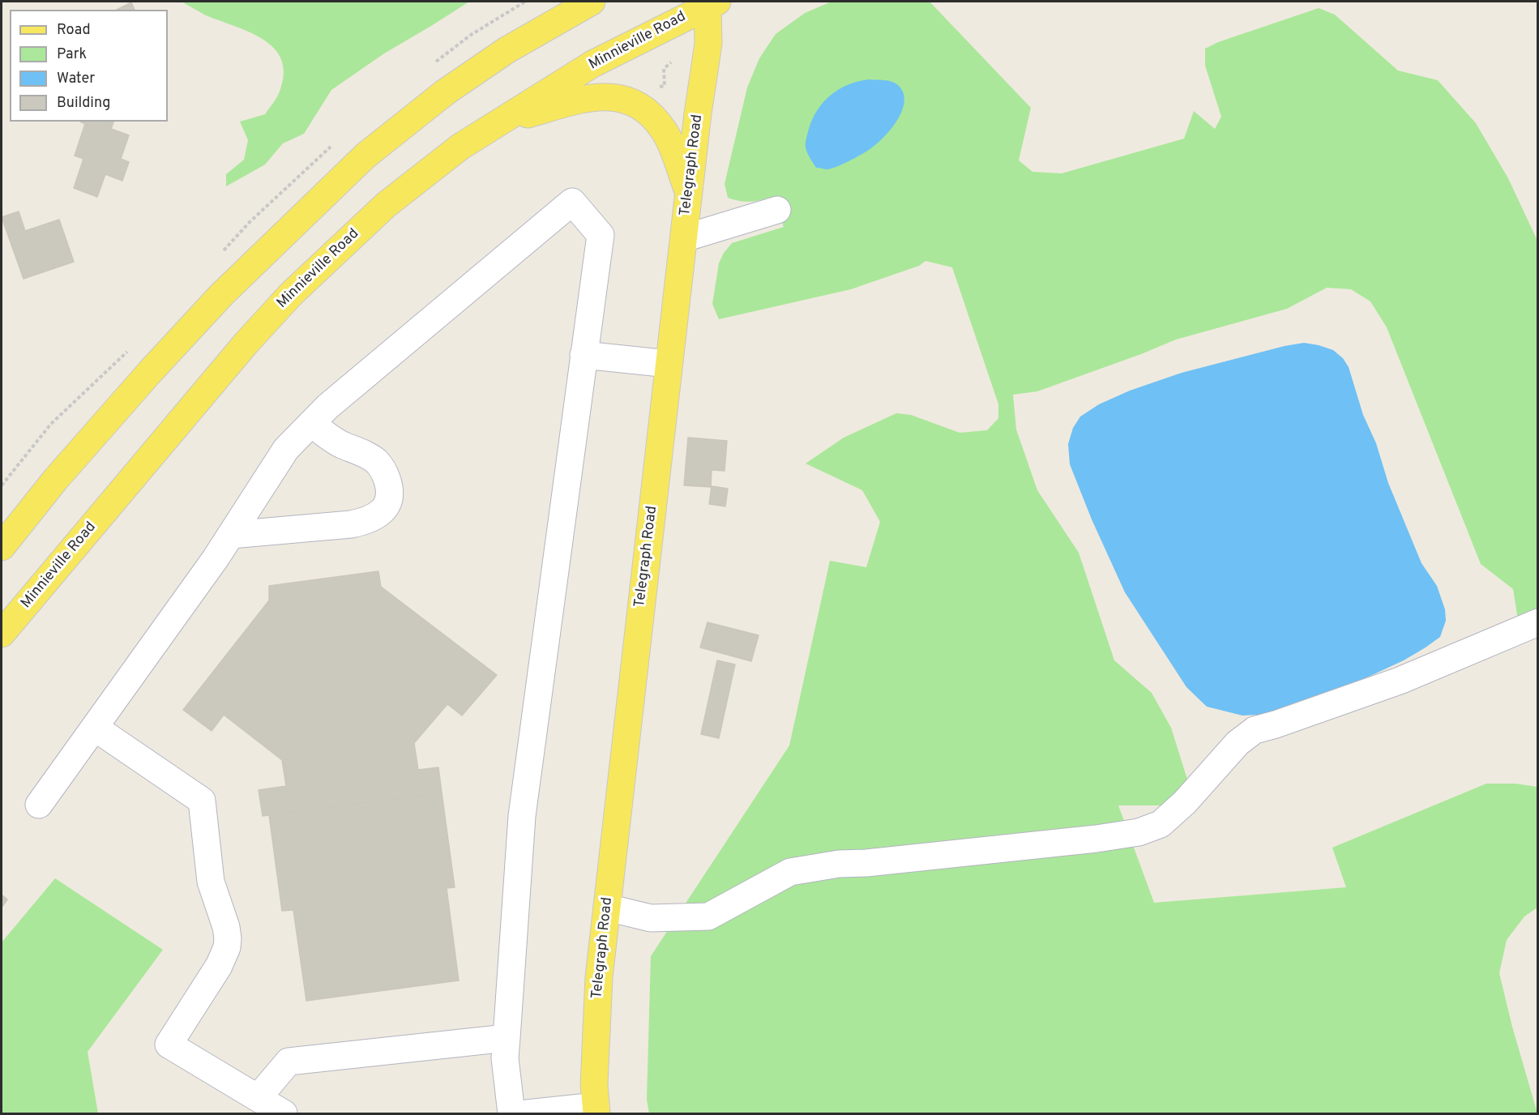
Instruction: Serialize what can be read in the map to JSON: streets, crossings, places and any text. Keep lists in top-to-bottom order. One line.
{"streets":{"main road":["Minnieville Road","Telegraph Road"]},"crossings":[["Minnieville Road","Telegraph Road"]],"legend":["Road","Park","Water","Building"]}
